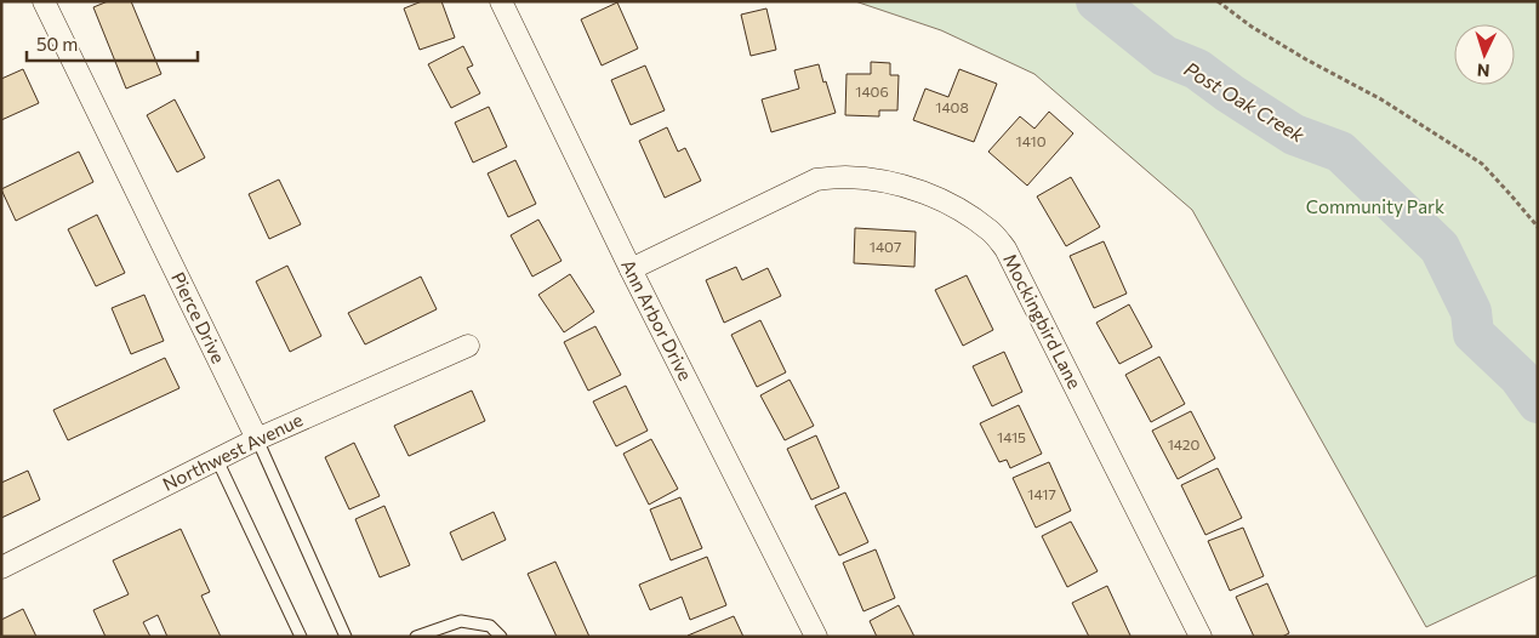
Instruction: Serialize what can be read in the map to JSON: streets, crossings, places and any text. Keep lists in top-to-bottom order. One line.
{"streets":{"street":["Pierce Drive","Ann Arbor Drive","Mockingbird Lane","Northwest Avenue"]},"crossings":[["Pierce Drive","Northwest Avenue"],["Ann Arbor Drive","Mockingbird Lane"]],"water":["Post Oak Creek"],"parks":["Community Park"],"house_numbers":["1406","1408","1410","1407","1415","1420","1417"],"scale_bar":"50 m","north":"bottom"}
